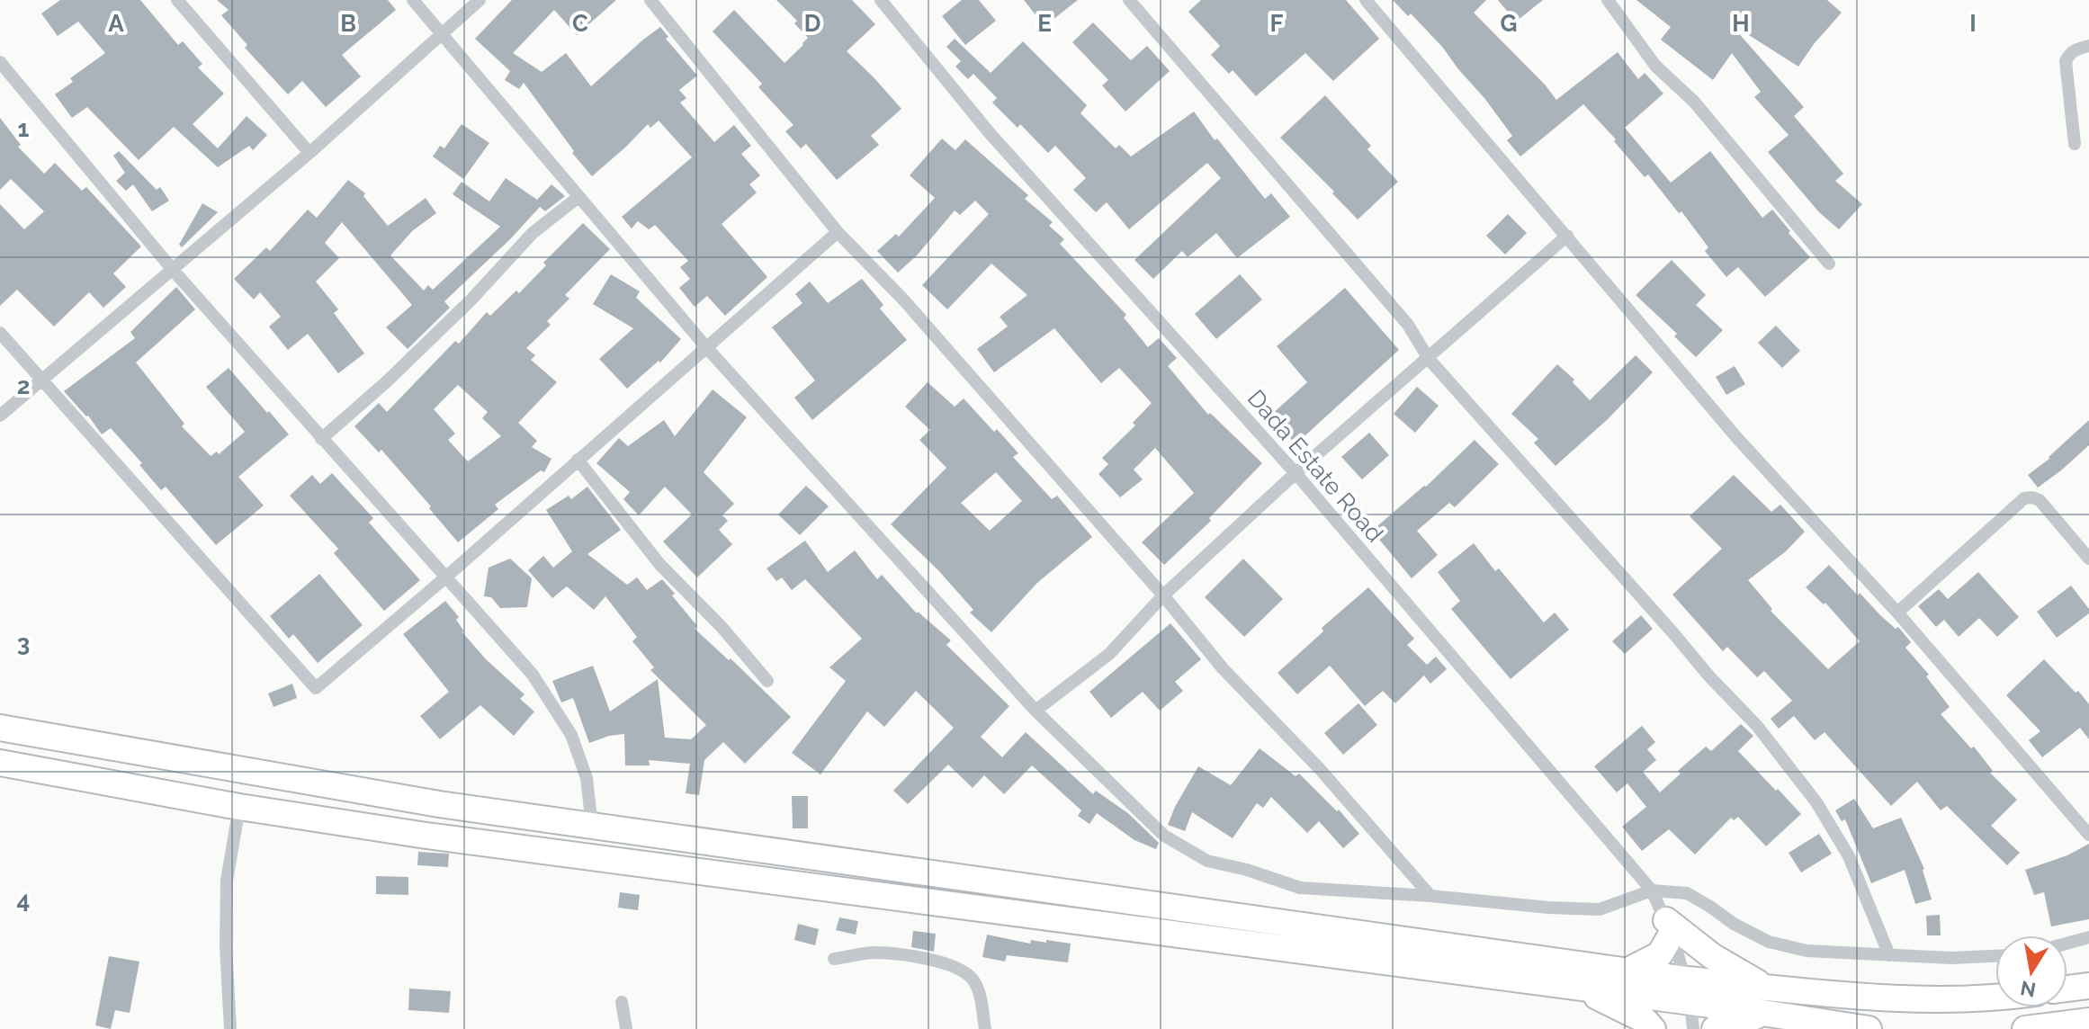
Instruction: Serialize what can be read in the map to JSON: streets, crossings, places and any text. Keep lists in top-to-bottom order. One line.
{"streets":{"street":["Dada Estate Road"]},"north":"bottom","grid":{"columns":["A","B","C","D","E","F","G","H","I"],"rows":["1","2","3","4"]}}
